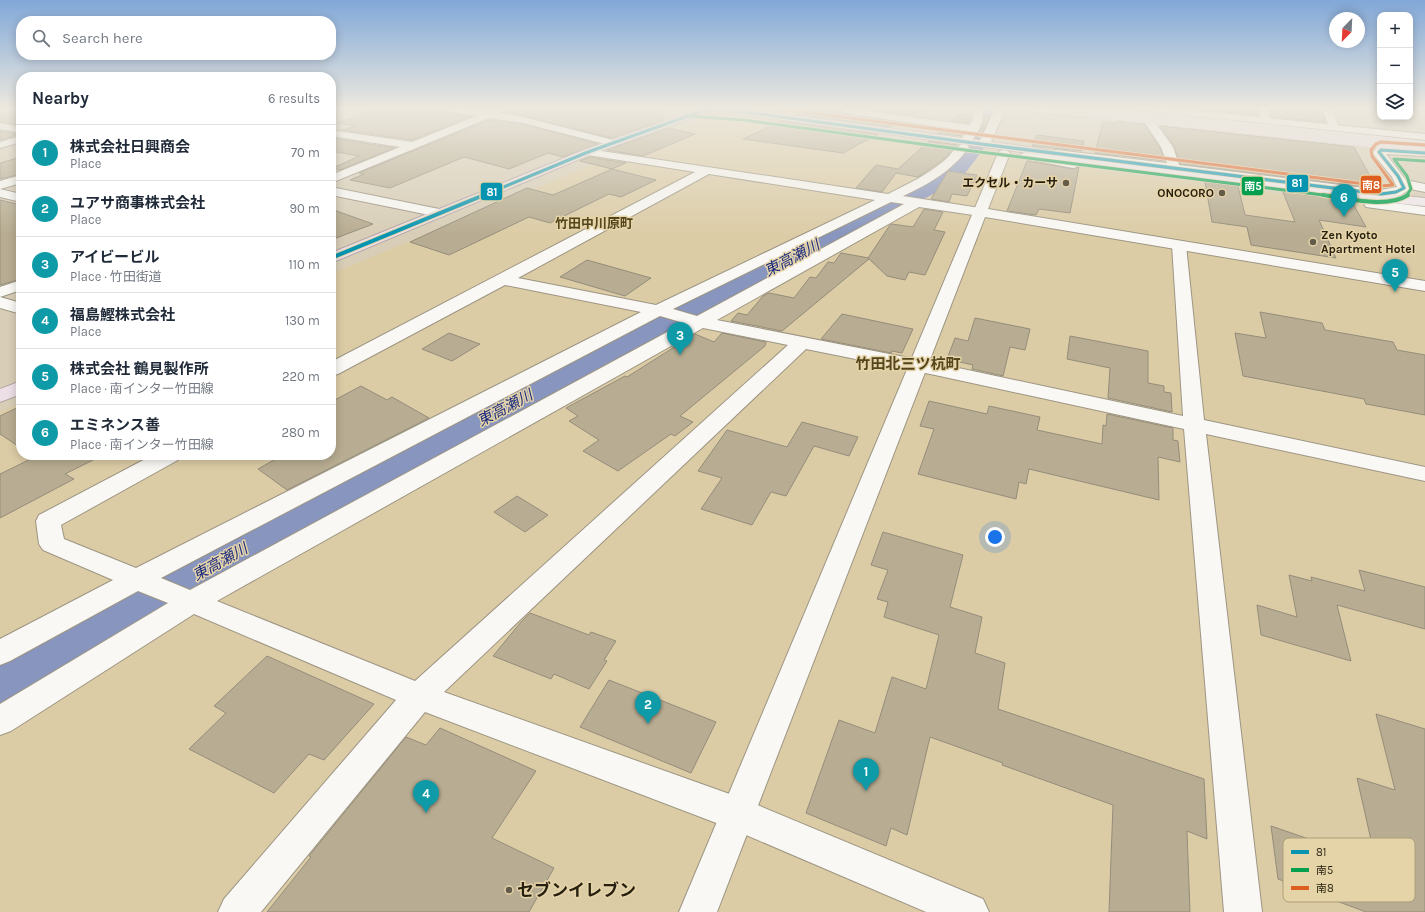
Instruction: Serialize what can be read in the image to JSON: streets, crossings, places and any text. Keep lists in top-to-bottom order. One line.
{"districts":["竹田中川原町","竹田北三ツ杭町"],"water":["東高瀬川"],"places":["エクセル・カーサ","ONOCORO","Zen Kyoto Apartment Hotel","セブンイレブン"],"lines":["transit line 81","transit line 南5","transit line 南8"],"legend":["81","南5","南8"],"north":"bottom left","page":{"map_buttons":["+","−"],"search":"Search here","heading":["Nearby","6 results"],"list":[{"mark":"1","name":"株式会社日興商会","note":"Place","value":"70 m"},{"mark":"2","name":"ユアサ商事株式会社","note":"Place","value":"90 m"},{"mark":"3","name":"アイビービル","note":"Place · 竹田街道","value":"110 m"},{"mark":"4","name":"福島鰹株式会社","note":"Place","value":"130 m"},{"mark":"5","name":"株式会社 鶴見製作所","note":"Place · 南インター竹田線","value":"220 m"},{"mark":"6","name":"エミネンス善","note":"Place · 南インター竹田線","value":"280 m"}],"pins":["6","5","3","2","1","4"]}}
